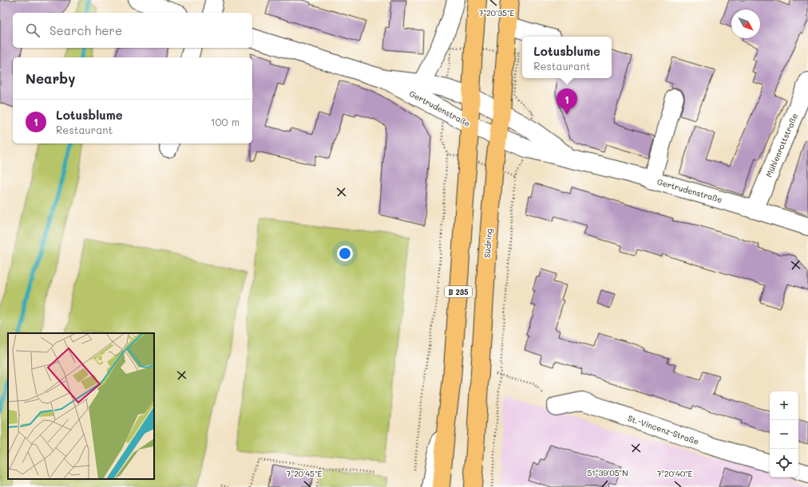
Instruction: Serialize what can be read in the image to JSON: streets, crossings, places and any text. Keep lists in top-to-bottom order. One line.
{"streets":{"main road":["Südring","B 235"],"street":["Gertrudenstraße","Mühlenrottstraße","St.-Vincenz-Straße"]},"crossings":[["Gertrudenstraße","Mühlenrottstraße"],["Gertrudenstraße","Südring"],["Gertrudenstraße","B 235"]],"north":"bottom right","page":{"search":"Search here","popup":["Lotusblume","Restaurant"],"heading":"Nearby","pins":"1","list":[{"mark":"1","name":"Lotusblume","note":"Restaurant","value":"100 m"}],"map_buttons":["+","−"]},"coordinates":["7°20'35\"E","51°39'05\"N","7°20'45\"E","7°20'40\"E"]}
